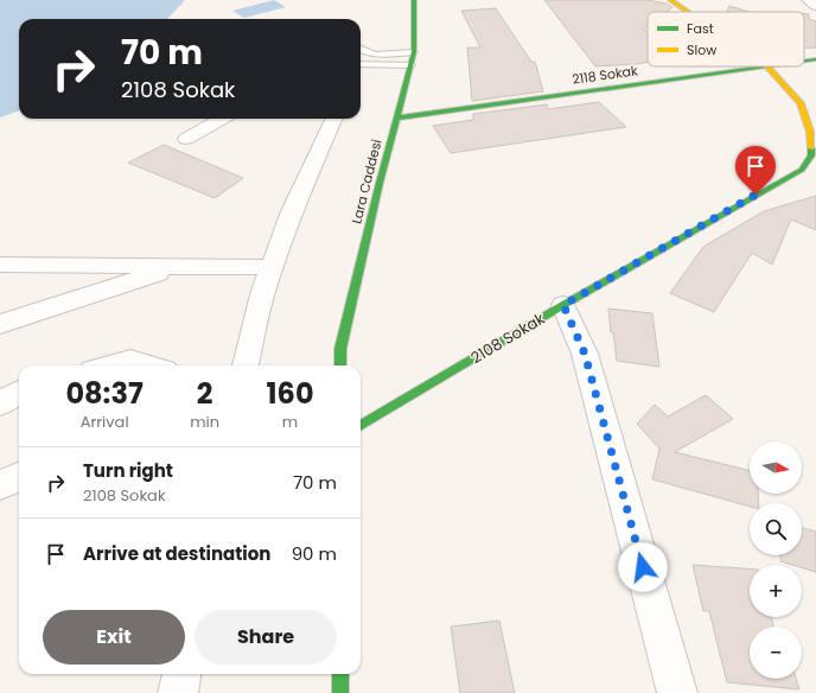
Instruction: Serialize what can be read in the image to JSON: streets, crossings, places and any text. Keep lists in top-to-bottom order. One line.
{"streets":{"street":["2118 Sokak","Lara Caddesi","2108 Sokak"]},"crossings":[["2118 Sokak","Lara Caddesi"]],"legend":["Fast","Slow"],"north":"right","page":{"turn":["70 m","2108 Sokak"],"eta":["08:37","Arrival","2","min","160","m"],"map_buttons":["+","−"],"list":[{"name":"Turn right","note":"2108 Sokak","value":"70 m"},{"name":"Arrive at destination","value":"90 m"}],"buttons":["Exit","Share"]}}
